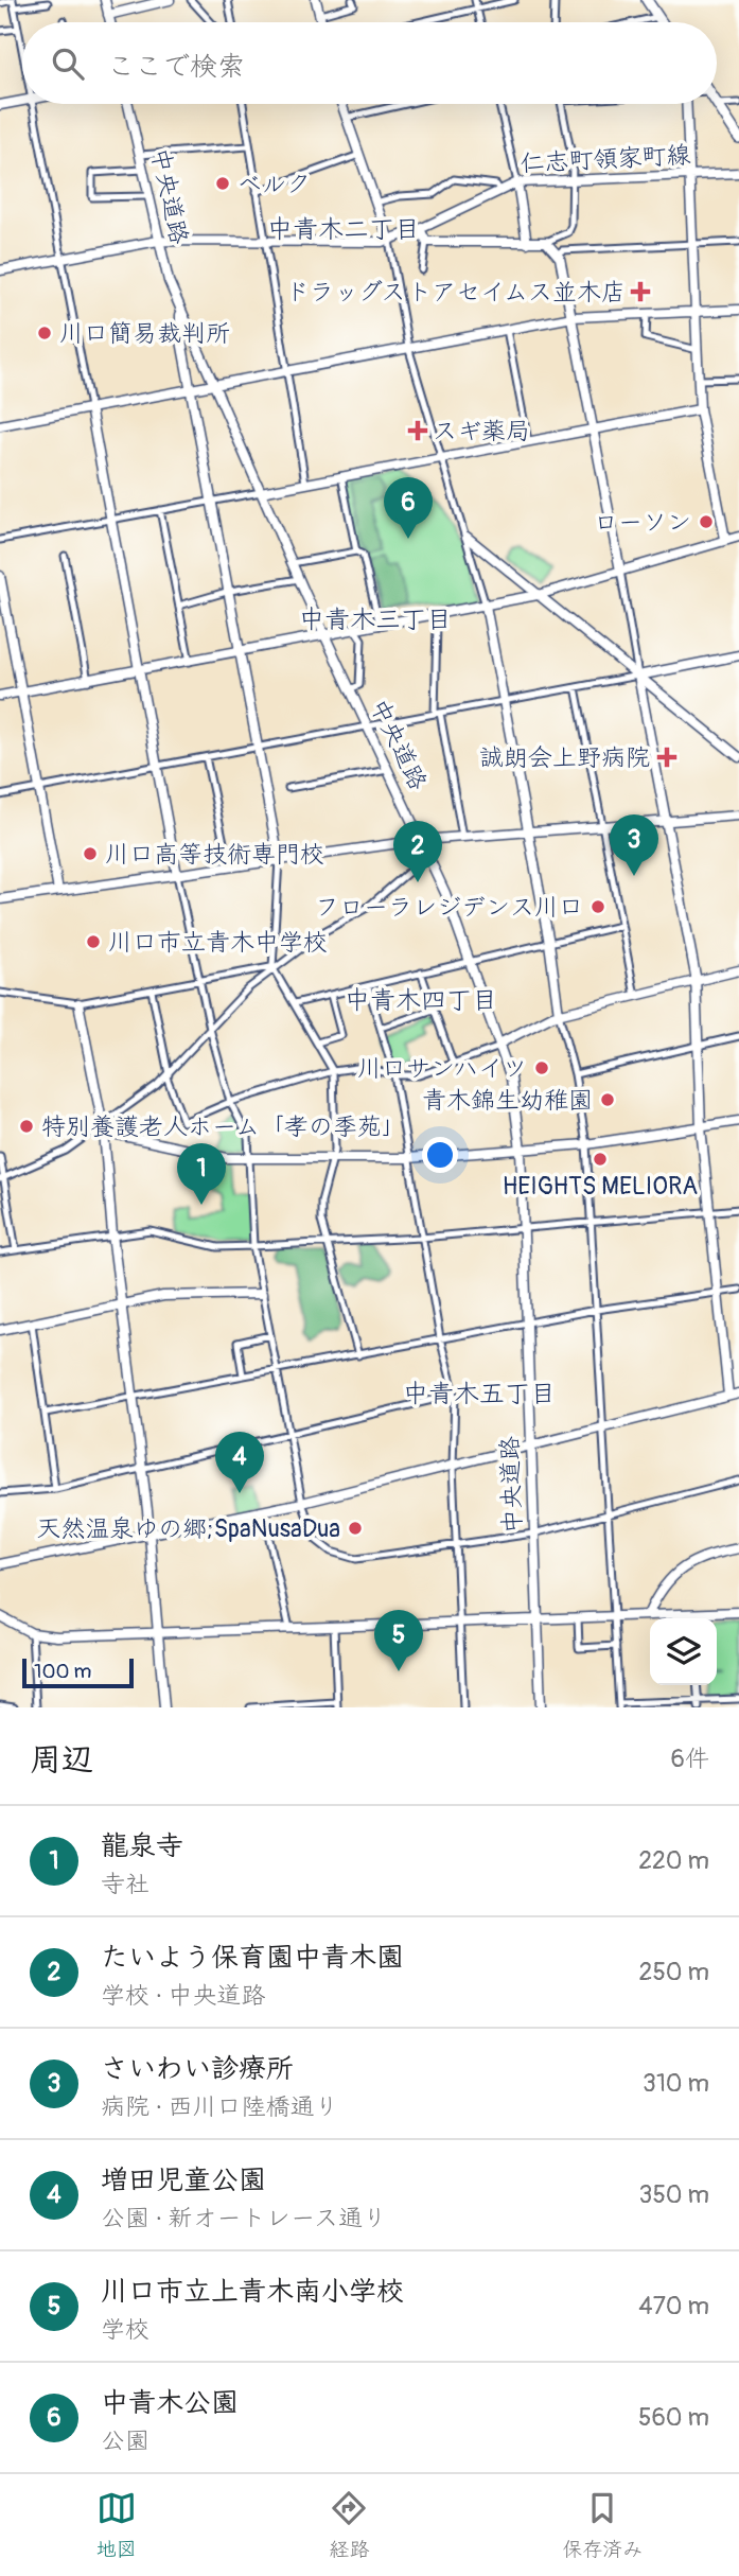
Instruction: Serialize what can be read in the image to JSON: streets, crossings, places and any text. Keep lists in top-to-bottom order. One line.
{"streets":{"street":["仁志町領家町線","中央道路"]},"crossings":[["仁志町領家町線","中央道路"]],"districts":["中青木二丁目","中青木三丁目","中青木四丁目","中青木五丁目"],"places":{"other":["ベルク","川口簡易裁判所","ローソン","川口高等技術専門校","フローラレジデンス川口","川口市立青木中学校","川口サンハイツ","青木錦生幼稚園","特別養護老人ホーム「孝の季苑」","HEIGHTS MELIORA","天然温泉ゆの郷;SpaNusaDua"],"health":["ドラッグストアセイムス並木店","スギ薬局","誠朗会上野病院"]},"scale_bar":"100 m","page":{"search":"ここで検索","pins":["6","3","2","1","4","5"],"scale":"100 m","heading":["周辺","6件"],"list":[{"mark":"1","name":"龍泉寺","note":"寺社","value":"220 m"},{"mark":"2","name":"たいよう保育園中青木園","note":"学校 · 中央道路","value":"250 m"},{"mark":"3","name":"さいわい診療所","note":"病院 · 西川口陸橋通り","value":"310 m"},{"mark":"4","name":"増田児童公園","note":"公園 · 新オートレース通り","value":"350 m"},{"mark":"5","name":"川口市立上青木南小学校","note":"学校","value":"470 m"},{"mark":"6","name":"中青木公園","note":"公園","value":"560 m"}],"nav":["地図","経路","保存済み"]}}
